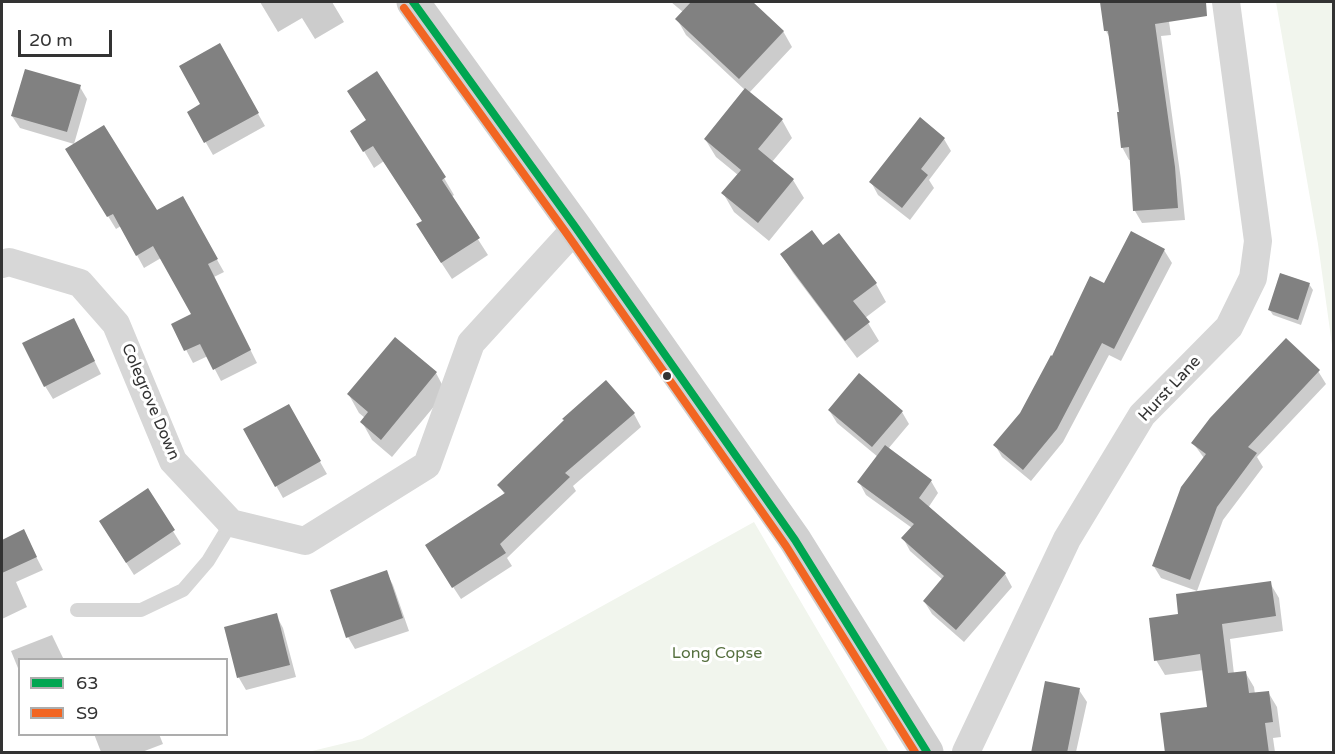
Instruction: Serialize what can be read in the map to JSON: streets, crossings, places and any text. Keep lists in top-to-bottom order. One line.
{"streets":{"street":["Hurst Lane","Colegrove Down"]},"parks":["Long Copse"],"lines":["transit line 63","transit line S9"],"legend":["63","S9"],"scale_bar":"20 m"}
